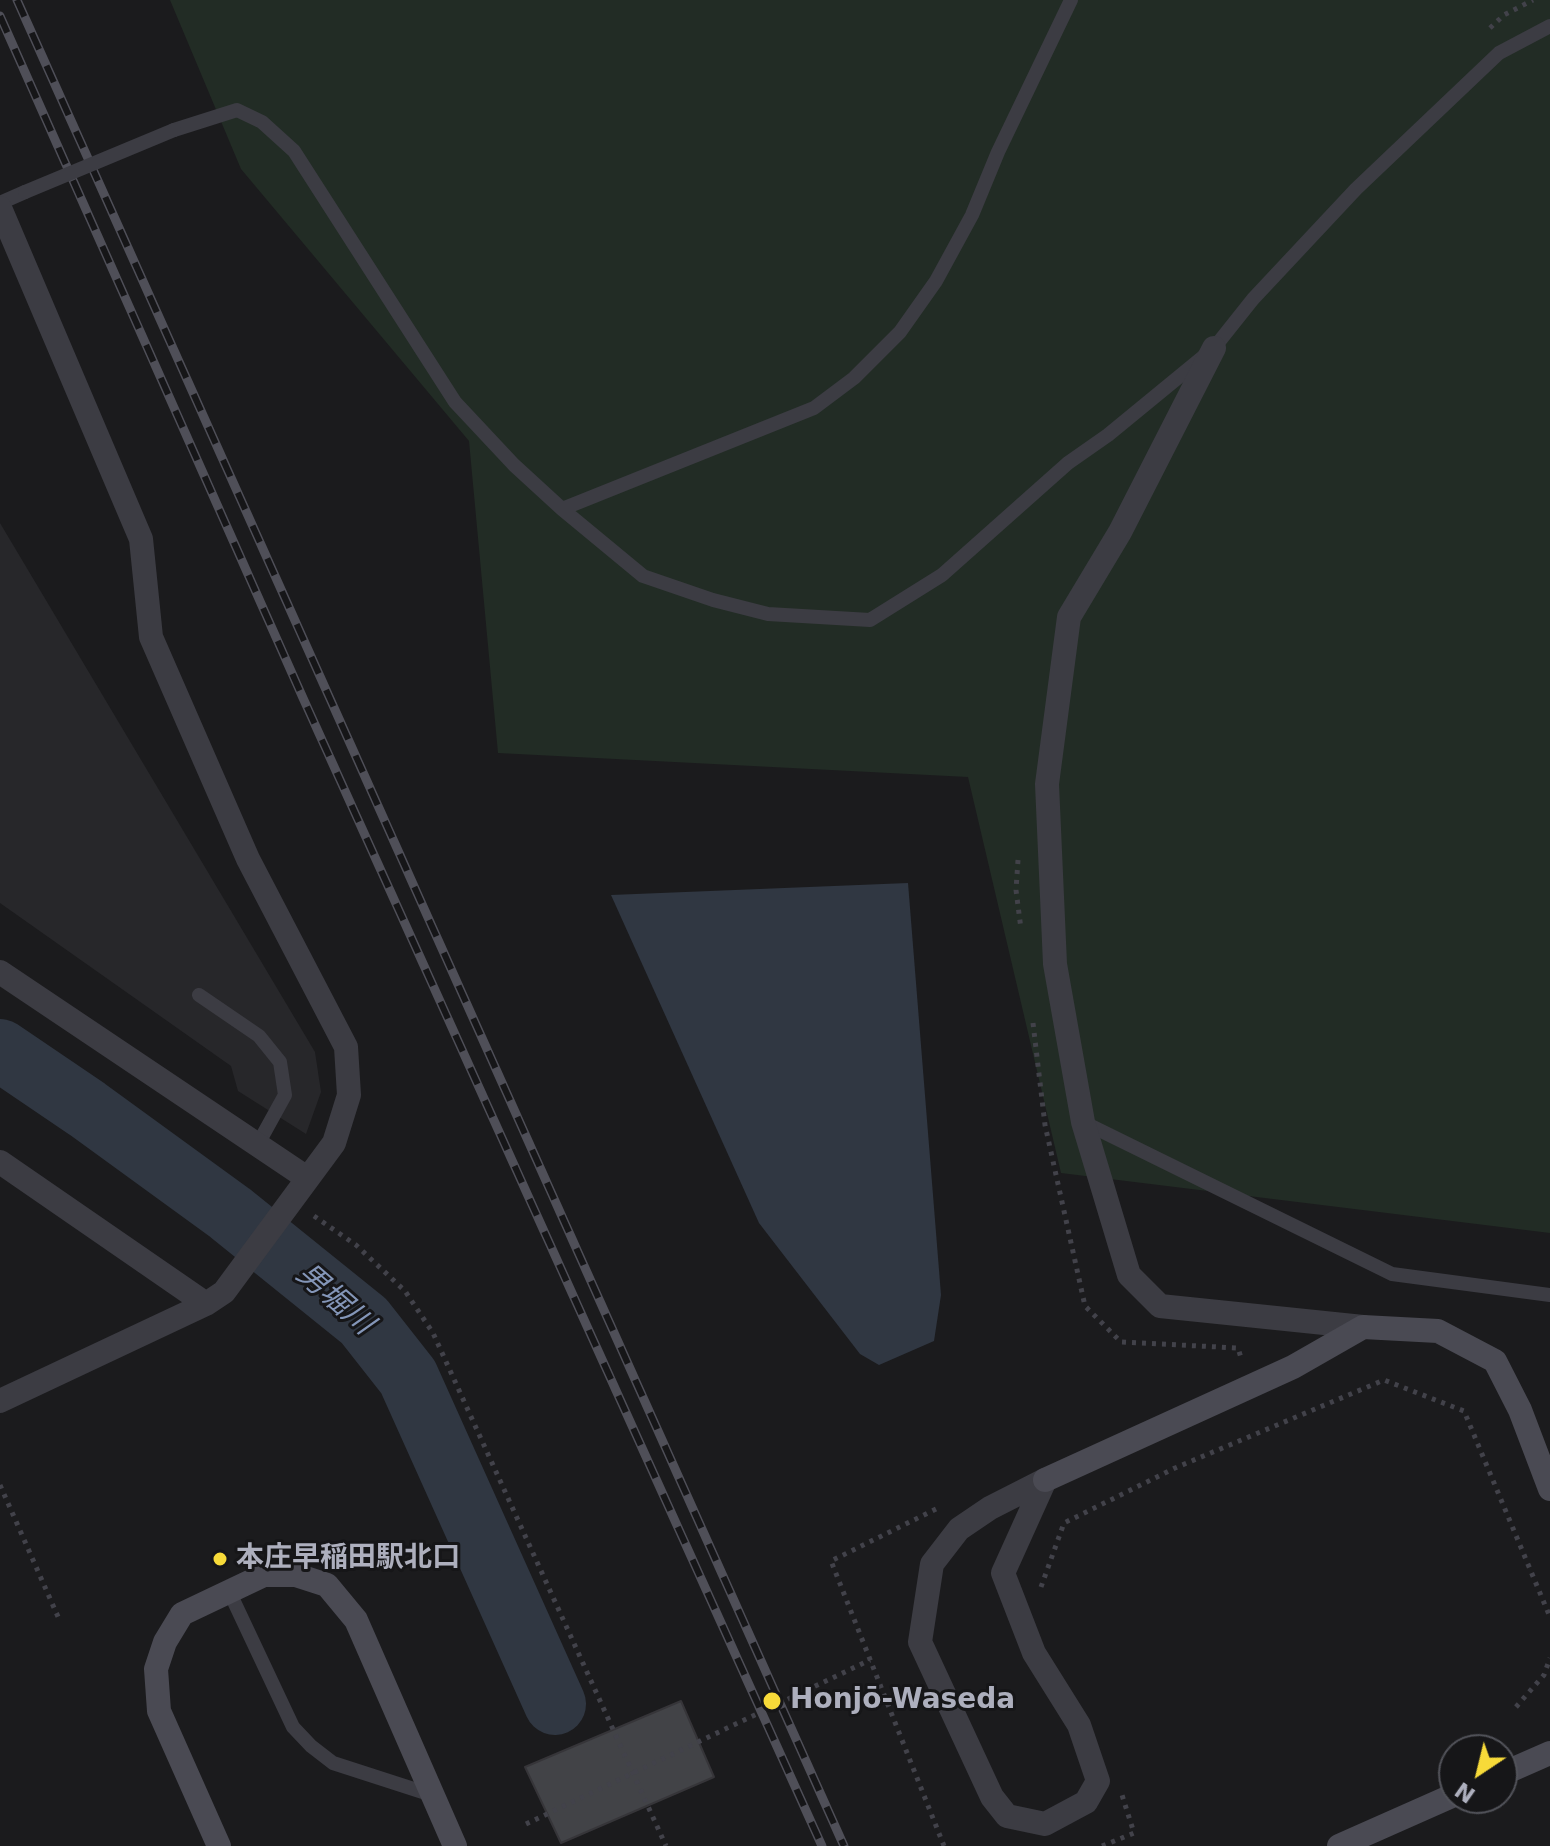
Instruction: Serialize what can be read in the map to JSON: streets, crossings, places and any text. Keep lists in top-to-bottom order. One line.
{"water":["男堀川"],"places":["本庄早稲田駅北口","Honjō-Waseda"],"north":"bottom left"}
